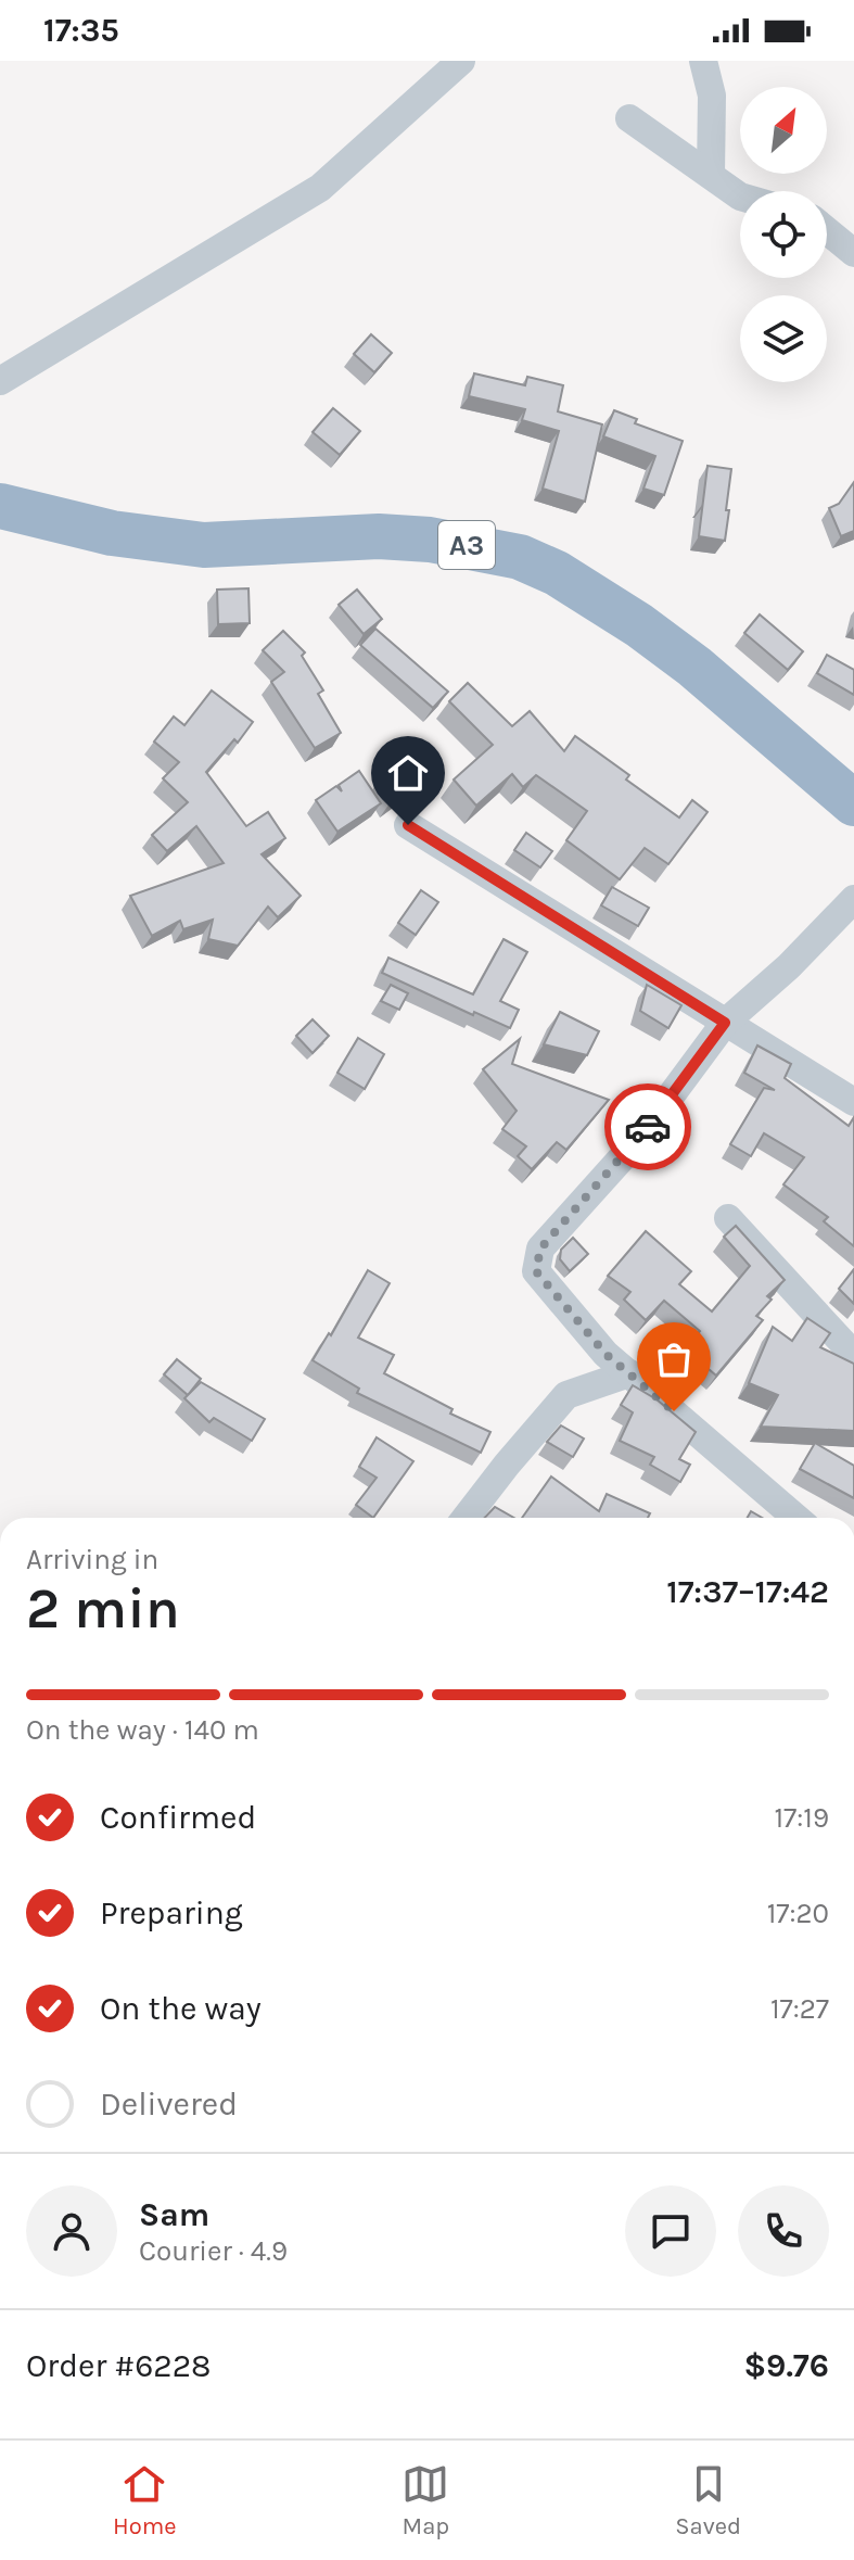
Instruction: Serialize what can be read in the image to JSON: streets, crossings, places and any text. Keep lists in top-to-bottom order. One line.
{"streets":{"highway":["A3"]},"north":"top right","page":{"status":"17:35","heading":["2 min","Arriving in","17:37–17:42"],"panel":["Sam","Courier · 4.9","Order #6228","$9.76"],"bar":"On the way · 140 m","list":[["Confirmed","17:19"],["Preparing","17:20"],["On the way","17:27"],"Delivered"],"tabs":["Home","Map","Saved"]}}
